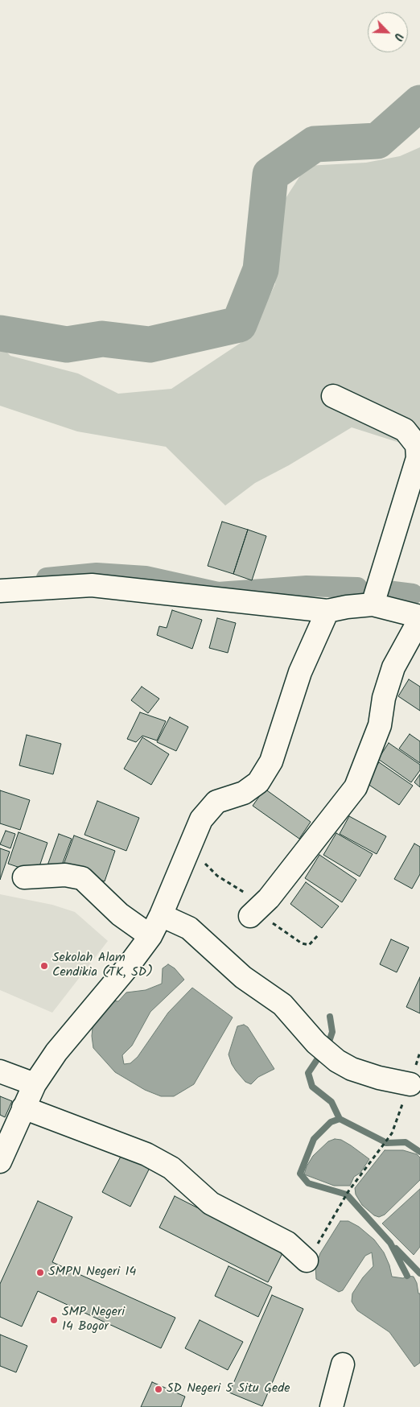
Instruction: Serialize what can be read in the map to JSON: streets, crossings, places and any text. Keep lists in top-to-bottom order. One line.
{"places":["Sekolah Alam Cendikia (TK, SD)","SMPN Negeri 14","SMP Negeri 14 Bogor","SD Negeri 5 Situ Gede"],"north":"bottom right"}
